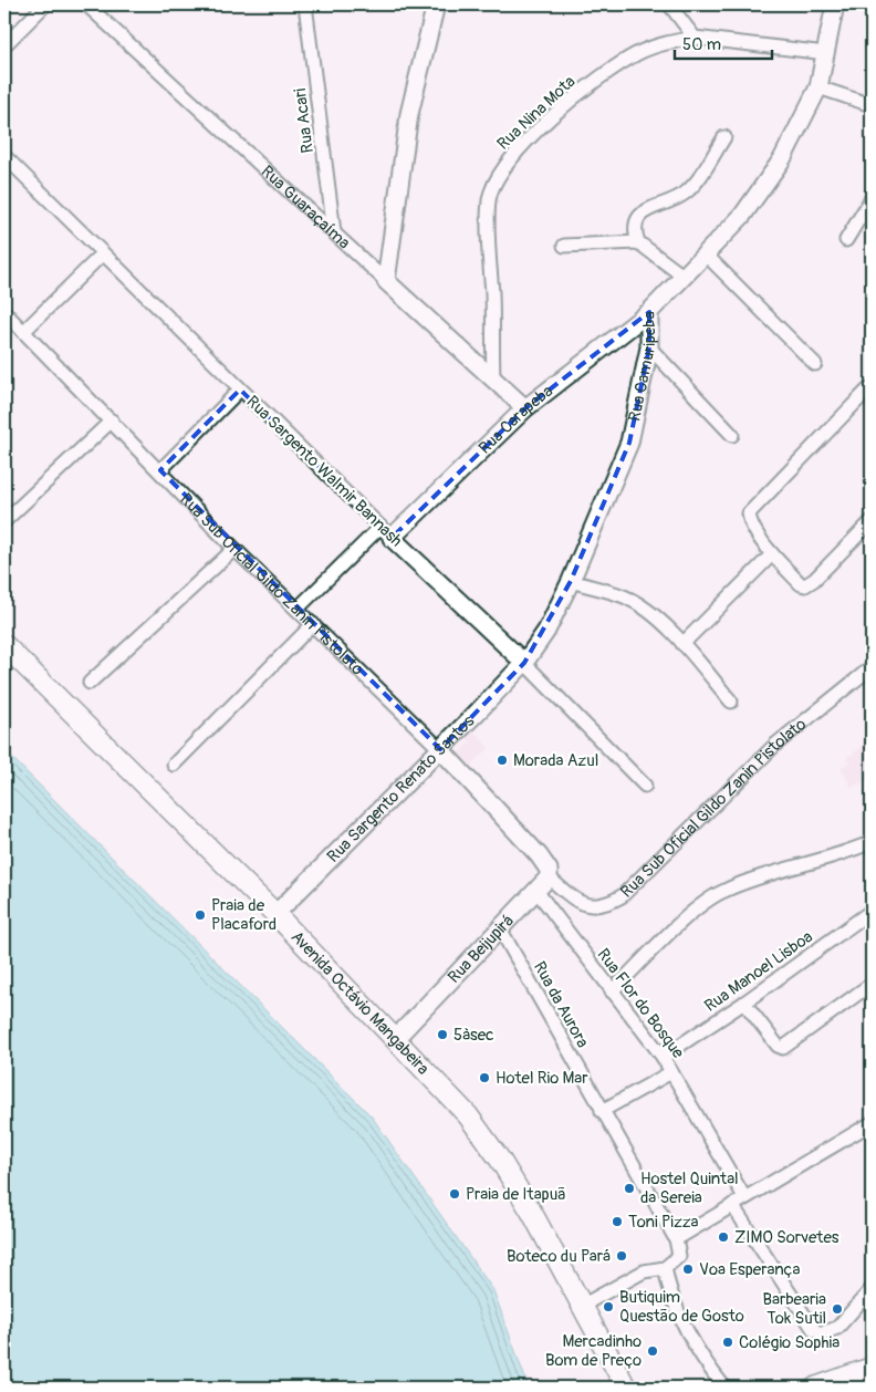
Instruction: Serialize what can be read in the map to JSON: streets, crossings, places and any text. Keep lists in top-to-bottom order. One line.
{"streets":{"main road":["Rua Guaraçaíma","Rua Camuripeba","Rua Carapeba","Rua Sargento Walmir Bannash","Rua Sub Oficial Gildo Zanin Pistolato","Rua Sargento Renato Santos","Rua Beijupirá","Avenida Octávio Mangabeira"],"street":["Rua Nina Mota","Rua Acari","Rua Manoel Lisboa","Rua Flor do Bosque","Rua da Aurora"]},"crossings":[["Rua Nina Mota","Rua Guaraçaíma"],["Rua Nina Mota","Rua Camuripeba"],["Rua Acari","Rua Guaraçaíma"],["Rua Guaraçaíma","Rua Carapeba"],["Rua Camuripeba","Rua Carapeba"],["Rua Camuripeba","Rua Sargento Walmir Bannash"],["Rua Camuripeba","Rua Sargento Renato Santos"],["Rua Carapeba","Rua Sargento Walmir Bannash"],["Rua Carapeba","Rua Sub Oficial Gildo Zanin Pistolato"],["Rua Sargento Walmir Bannash","Rua Sargento Renato Santos"],["Rua Sub Oficial Gildo Zanin Pistolato","Rua Sargento Renato Santos"],["Rua Sub Oficial Gildo Zanin Pistolato","Rua Beijupirá"],["Rua Sargento Renato Santos","Avenida Octávio Mangabeira"],["Rua Beijupirá","Avenida Octávio Mangabeira"],["Rua Beijupirá","Rua Flor do Bosque"],["Rua Beijupirá","Rua da Aurora"],["Rua Manoel Lisboa","Rua Flor do Bosque"]],"places":["Morada Azul","Praia de Placaford","5àsec","Hotel Rio Mar","Hostel Quintal da Sereia","Praia de Itapuã","Toni Pizza","ZIMO Sorvetes","Boteco du Pará","Voa Esperança","Butiquim Questão de Gosto","Barbearia Tok Sutil","Colégio Sophia","Mercadinho Bom de Preço"],"scale_bar":"50 m"}
